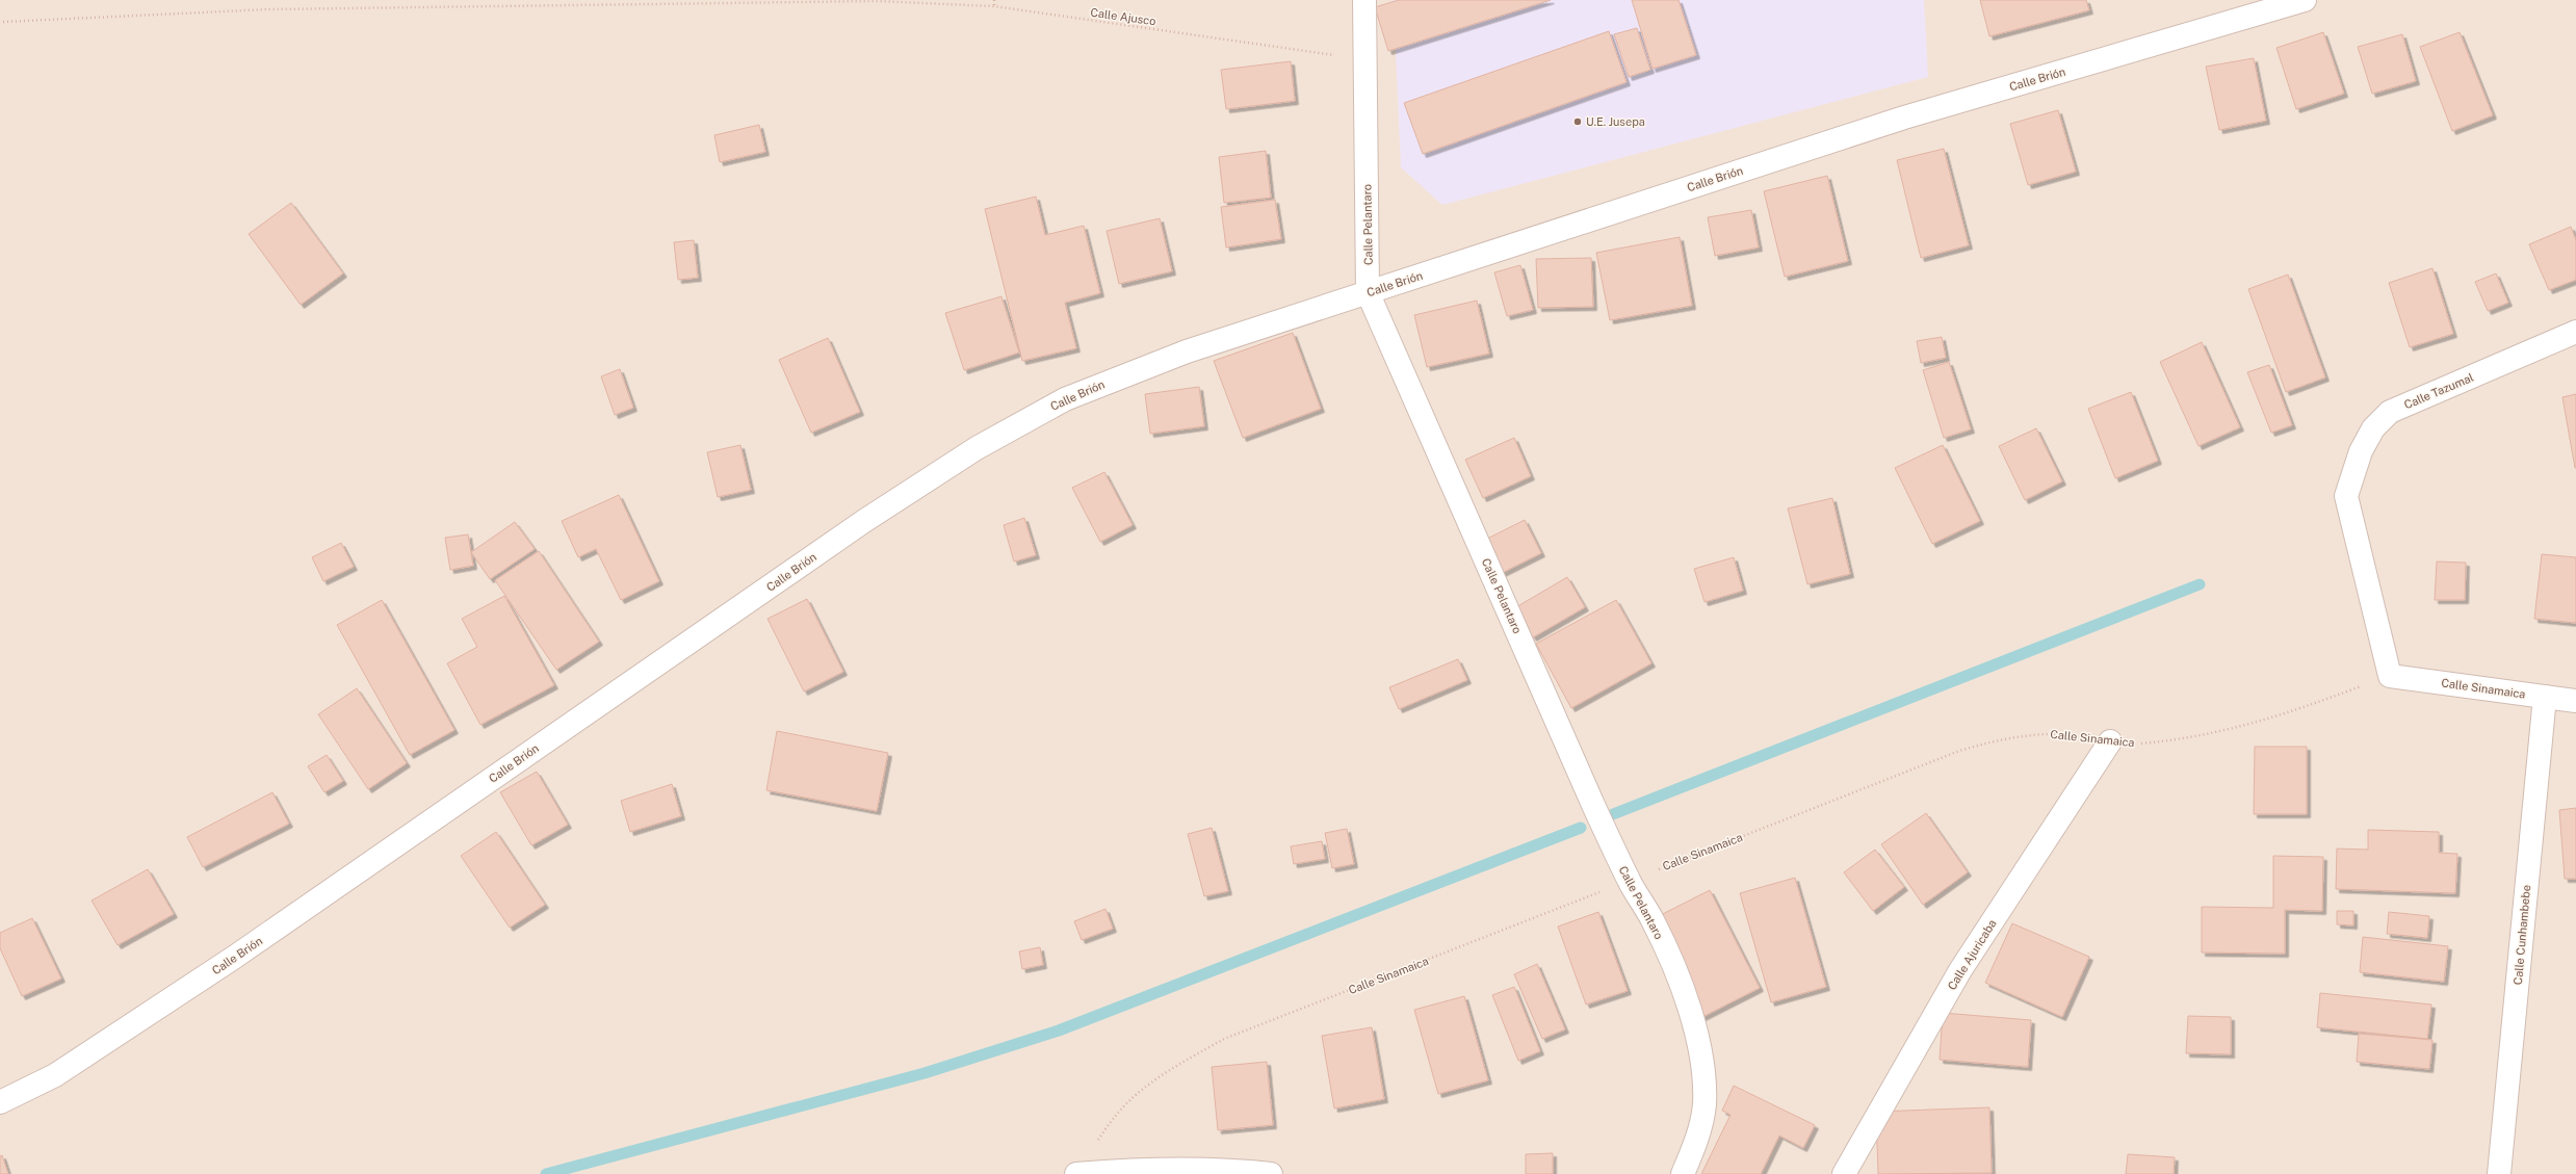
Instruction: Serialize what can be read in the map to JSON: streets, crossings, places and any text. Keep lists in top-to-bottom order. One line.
{"streets":{"street":["Calle Brión","Calle Pelantaro","Calle Tazumal","Calle Sinamaica","Calle Cunhambebe","Calle Ajuricaba"],"path":["Calle Ajusco"]},"crossings":[["Calle Ajusco","Calle Pelantaro"],["Calle Brión","Calle Pelantaro"],["Calle Pelantaro","Calle Sinamaica"],["Calle Tazumal","Calle Sinamaica"],["Calle Sinamaica","Calle Cunhambebe"],["Calle Sinamaica","Calle Ajuricaba"]],"places":["U.E. Jusepa"]}
